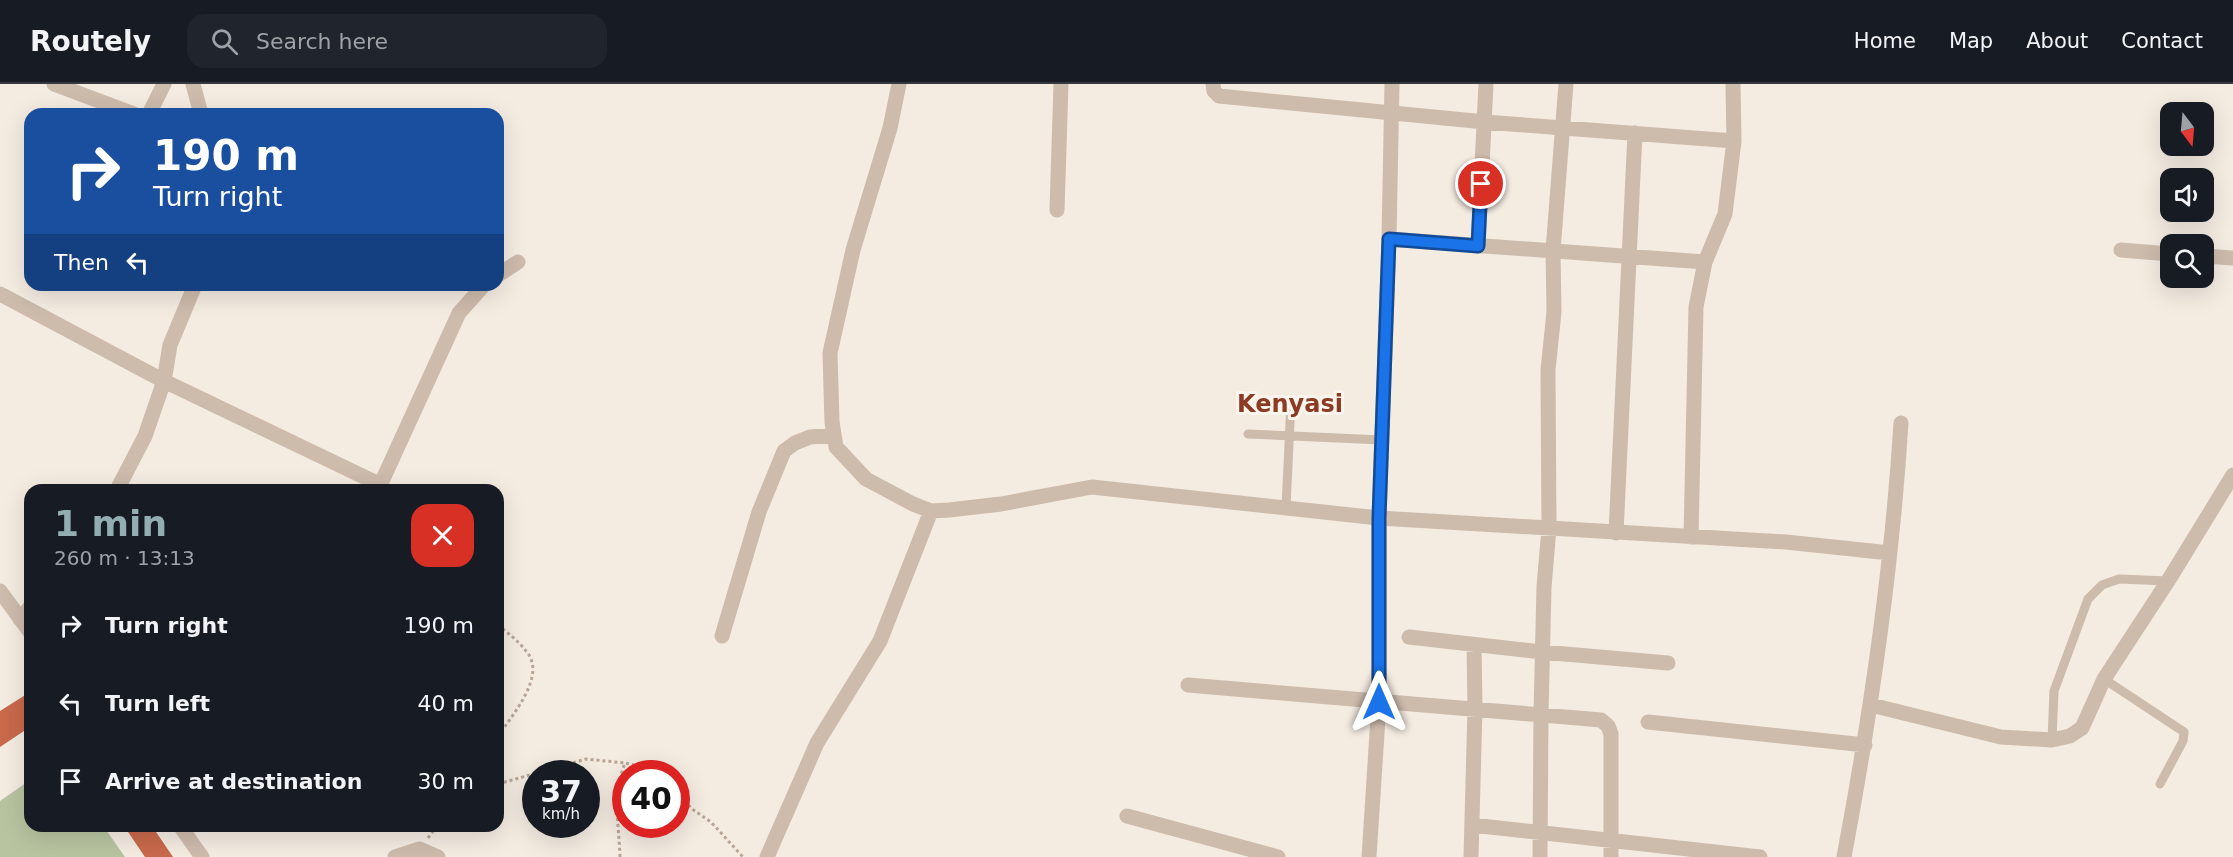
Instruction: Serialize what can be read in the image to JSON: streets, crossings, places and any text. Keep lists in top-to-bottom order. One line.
{"districts":["Kenyasi"],"north":"bottom","page":{"header":"Routely","search":"Search here","nav":["Home","Map","About","Contact"],"turn":["190 m","Turn right"],"then":"Then","heading":["1 min","260 m · 13:13"],"list":[{"name":"Turn right","value":"190 m"},{"name":"Turn left","value":"40 m"},{"name":"Arrive at destination","value":"30 m"}],"speed":"37 km/h","limit":"40"}}
